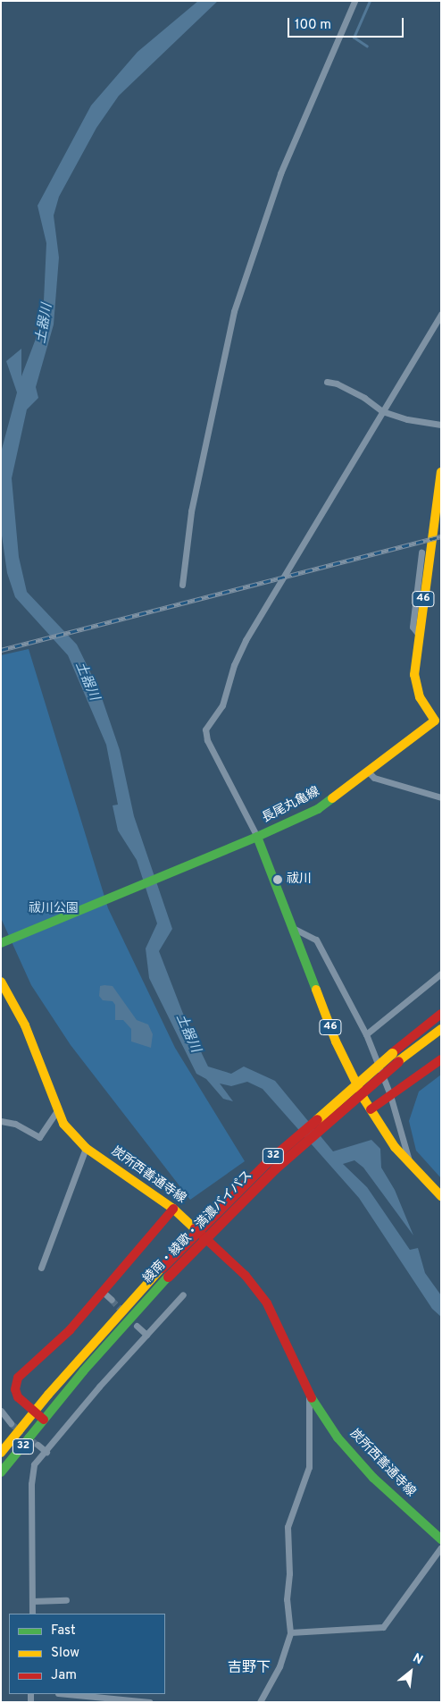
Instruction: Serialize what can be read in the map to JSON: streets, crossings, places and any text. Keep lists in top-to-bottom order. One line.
{"streets":{"main road":["46","長尾丸亀線","32","炭所西善通寺線","綾南・綾歌・満濃バイパス"]},"districts":["吉野下"],"water":["土器川"],"parks":["祓川公園"],"places":["祓川"],"legend":["Fast","Slow","Jam"],"scale_bar":"100 m","north":"top right"}
